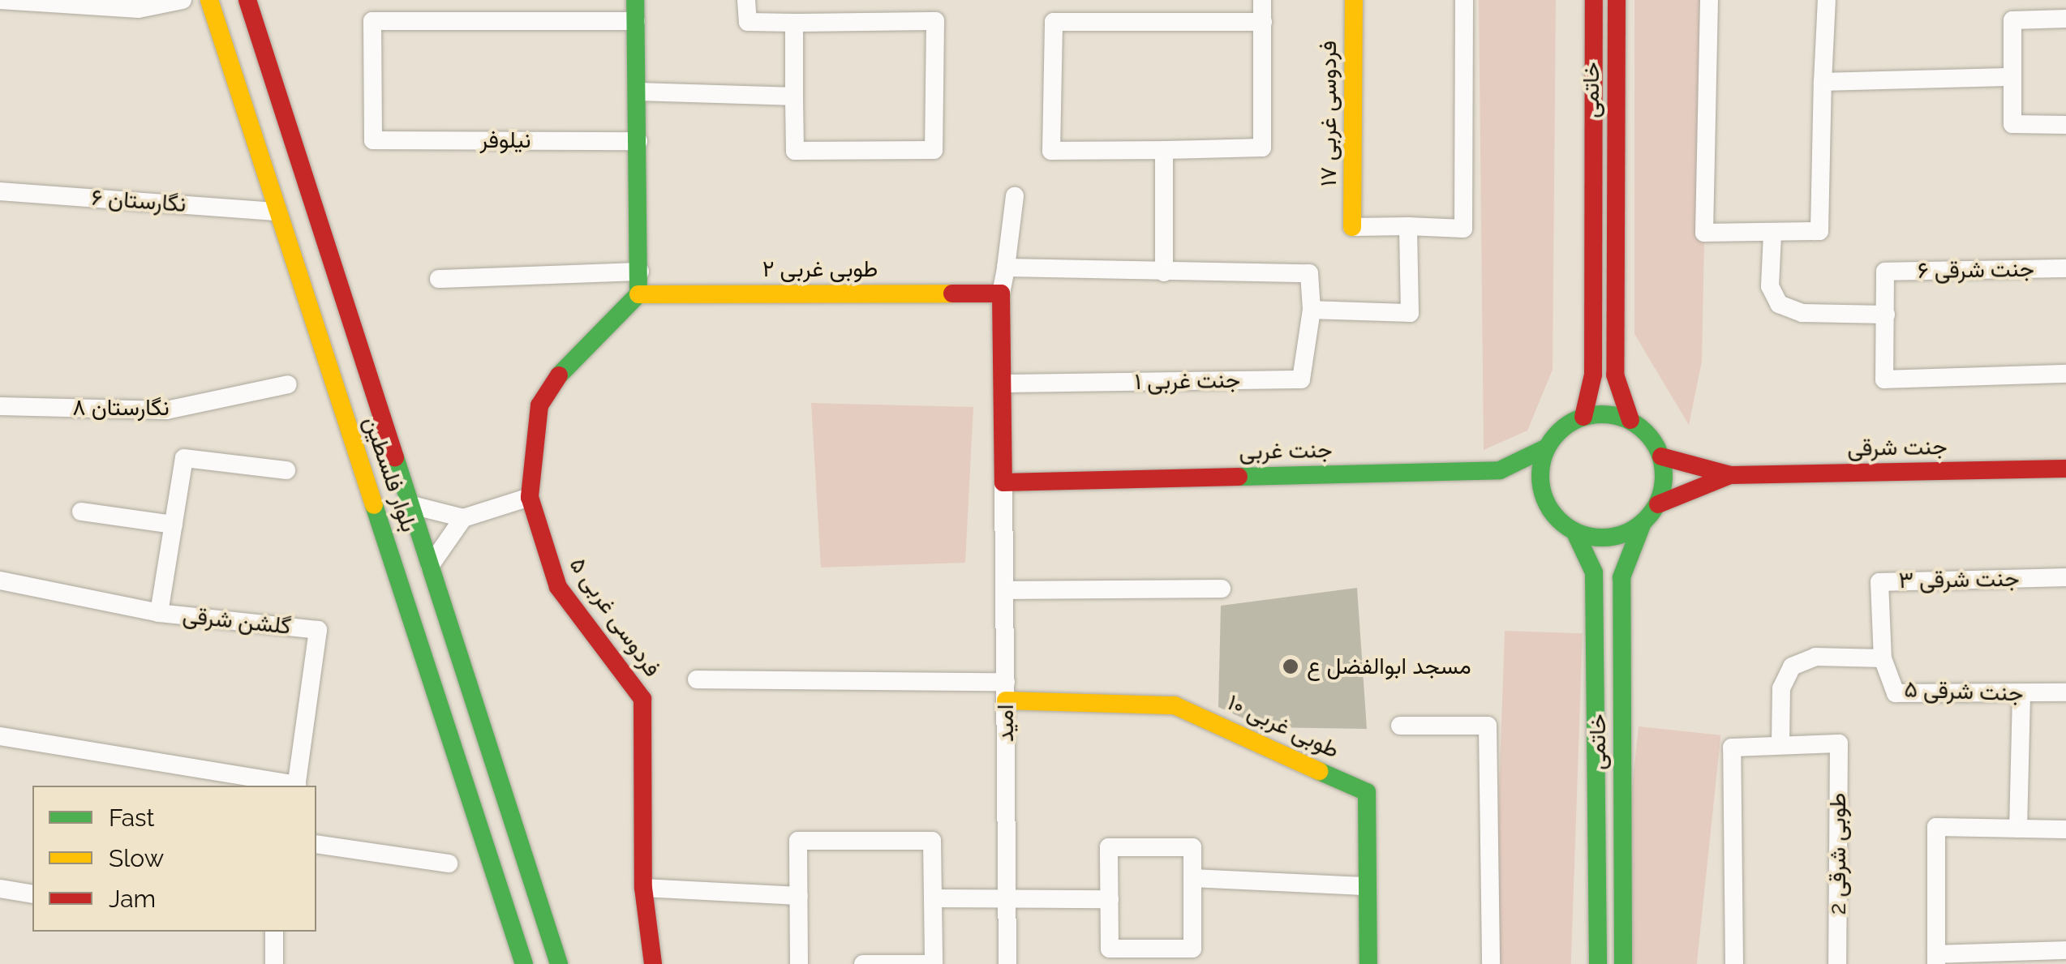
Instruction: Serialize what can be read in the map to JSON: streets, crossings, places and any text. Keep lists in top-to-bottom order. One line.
{"streets":{"main road":["خاتمی","فردوسی غربی ۱۷","طوبی غربی ۲","جنت شرقی","جنت غربی","بلوار فلسطین","فردوسی غربی ۵","طوبی غربی ۱۰"],"street":["نیلوفر","نگارستان ۶","جنت شرقی ۶","جنت غربی ۱","نگارستان ۸","جنت شرقی ۳","گلشن شرقی","جنت شرقی ۵","امید","طوبی شرقی 2"]},"crossings":[["خاتمی","جنت غربی"],["نگارستان ۶","بلوار فلسطین"],["طوبی غربی ۲","فردوسی غربی ۵"],["جنت غربی","امید"],["جنت شرقی ۳","جنت شرقی ۵"],["امید","طوبی غربی ۱۰"]],"places":["مسجد ابوالفضل ع"],"legend":["Fast","Slow","Jam"]}
